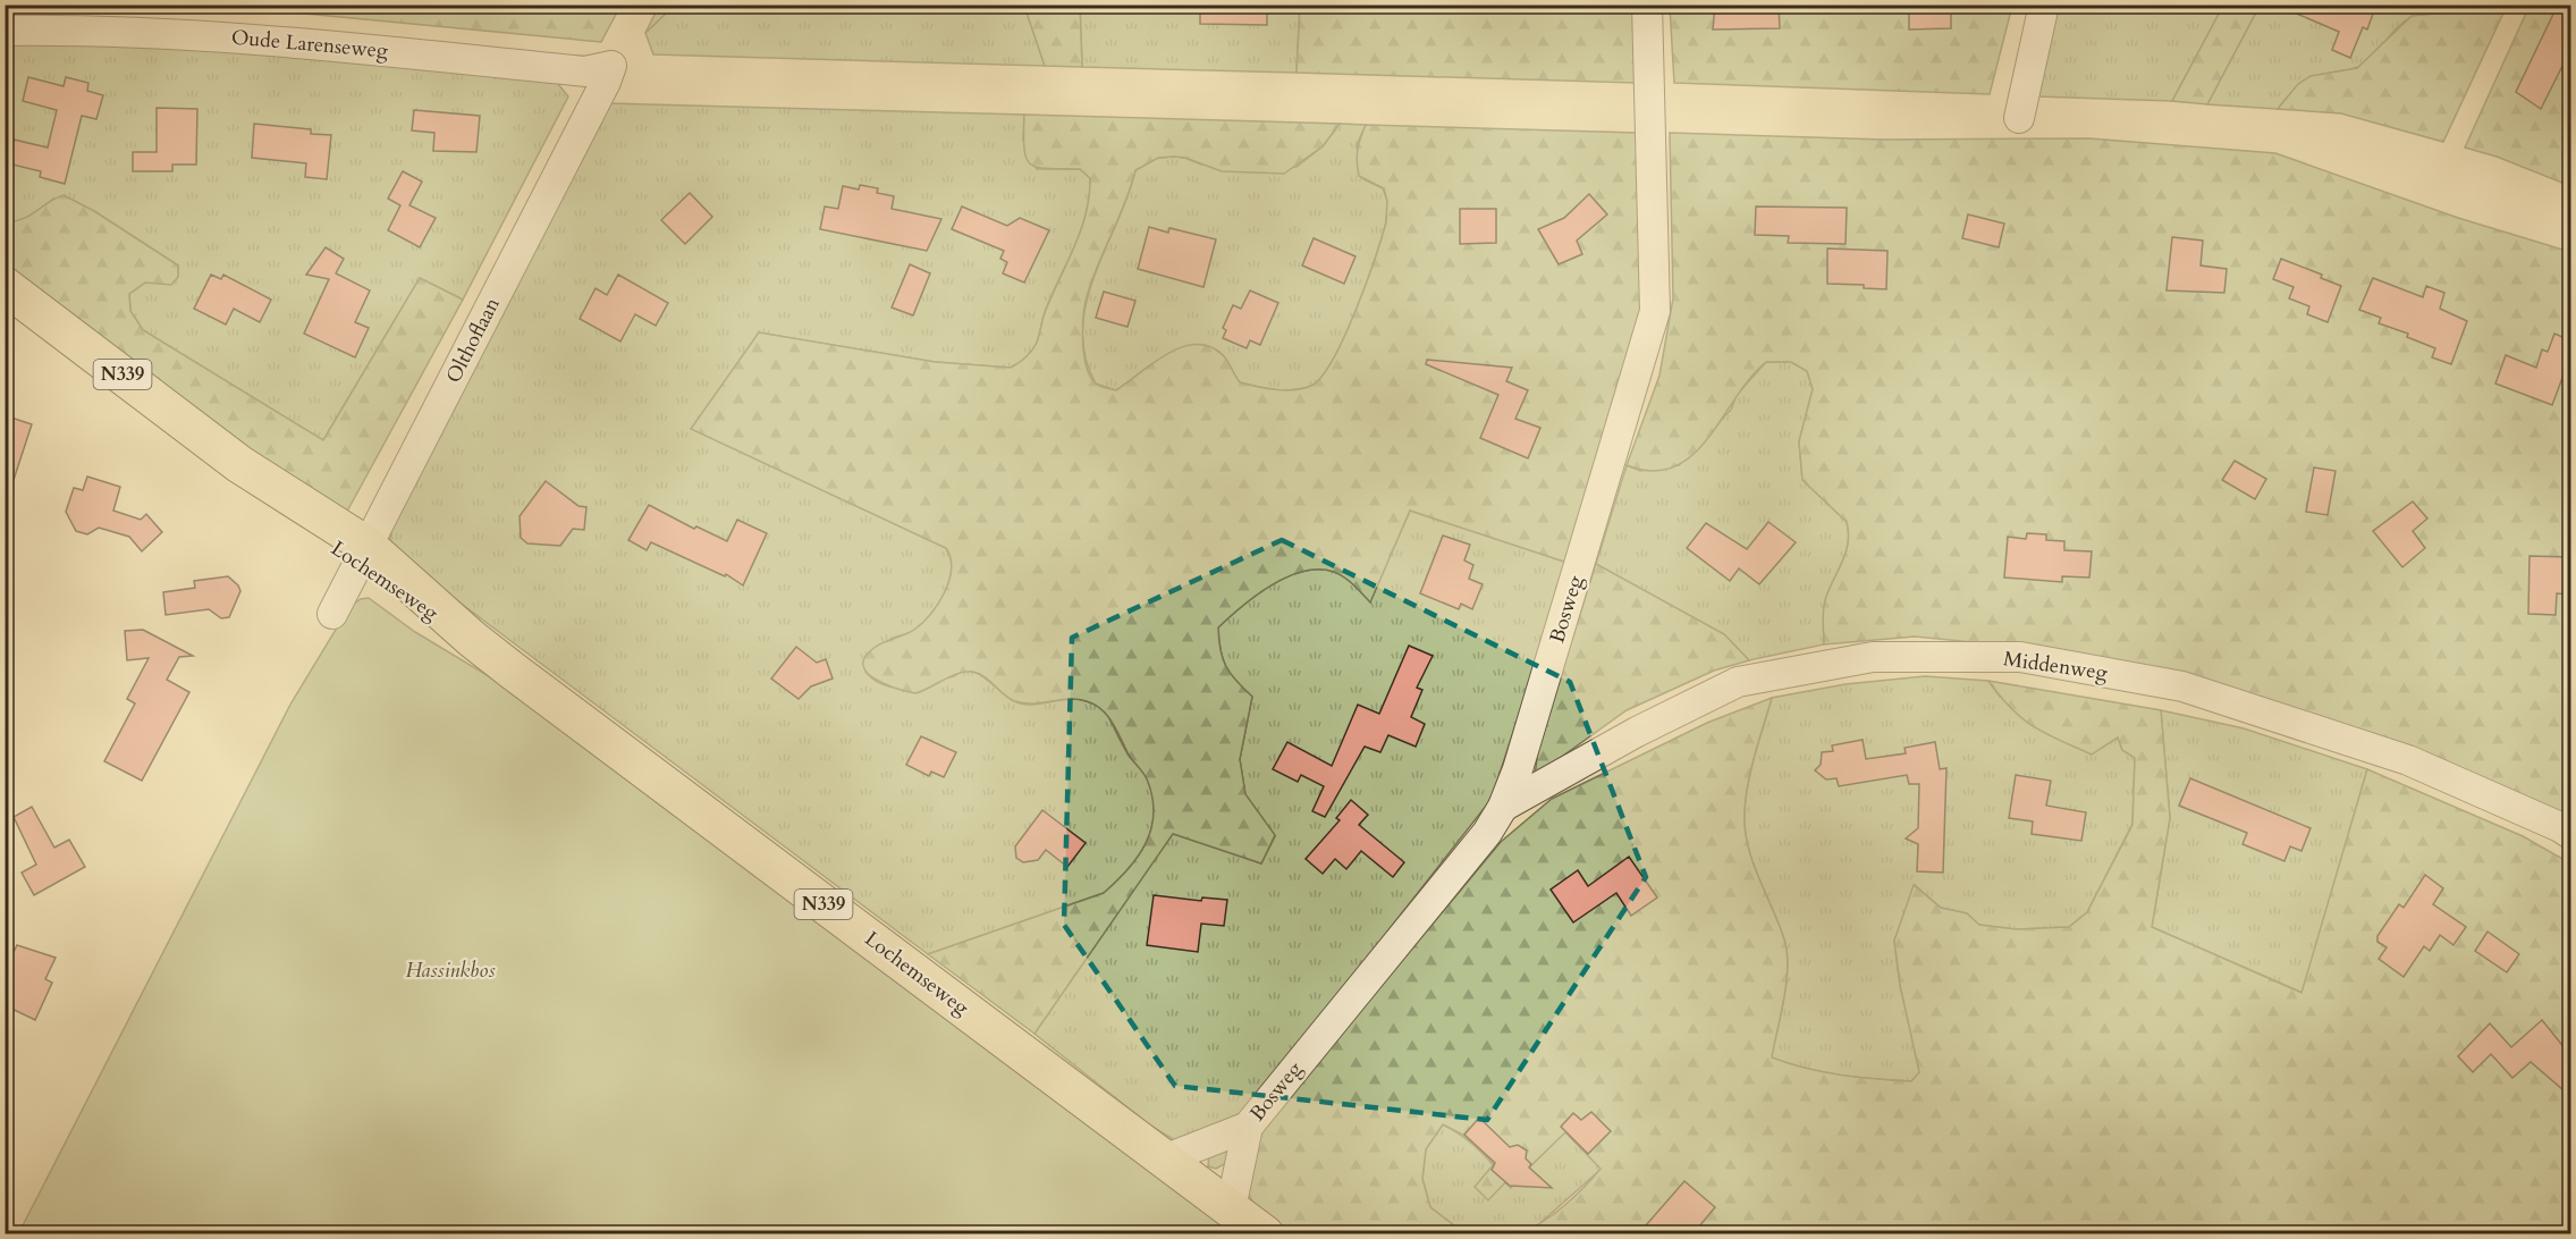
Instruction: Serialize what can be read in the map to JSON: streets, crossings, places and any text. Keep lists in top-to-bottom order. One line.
{"streets":{"main road":["N339","Lochemseweg"],"street":["Oude Larenseweg","Olthoflaan","Bosweg","Middenweg"]},"crossings":[["Oude Larenseweg","Olthoflaan"],["Olthoflaan","Lochemseweg"],["Lochemseweg","Bosweg"],["Bosweg","Middenweg"]],"parks":["Hassinkbos"]}
